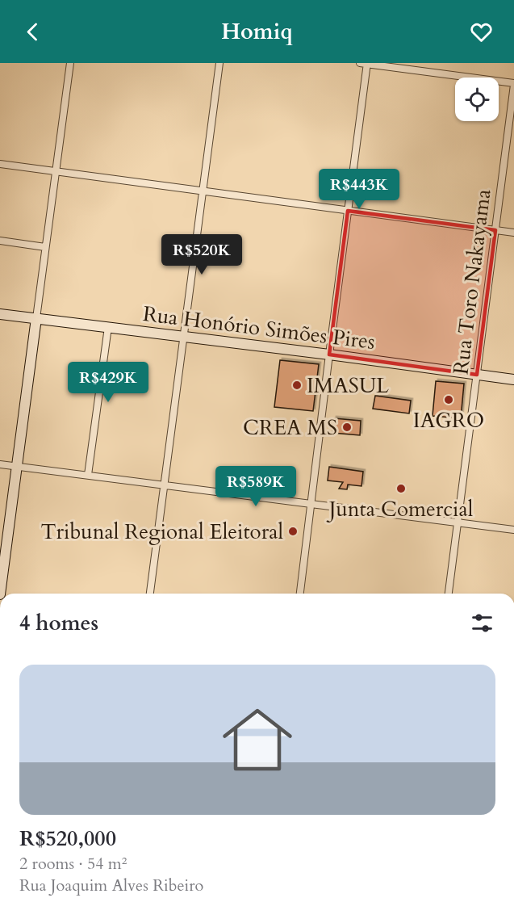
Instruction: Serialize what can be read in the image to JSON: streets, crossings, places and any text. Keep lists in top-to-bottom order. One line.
{"streets":{"main road":["Rua Honório Simões Pires"],"street":["Rua Toro Nakayama"]},"crossings":[["Rua Toro Nakayama","Rua Honório Simões Pires"]],"places":["IMASUL","IAGRO","CREA MS","Junta Comercial","Tribunal Regional Eleitoral"],"page":{"header":"Homiq","price":["R$443K","R$520K","R$429K","R$589K"],"heading":"4 homes","list":[{"name":"R$520,000","note":"2 rooms · 54 m² · Rua Joaquim Alves Ribeiro"}]}}
